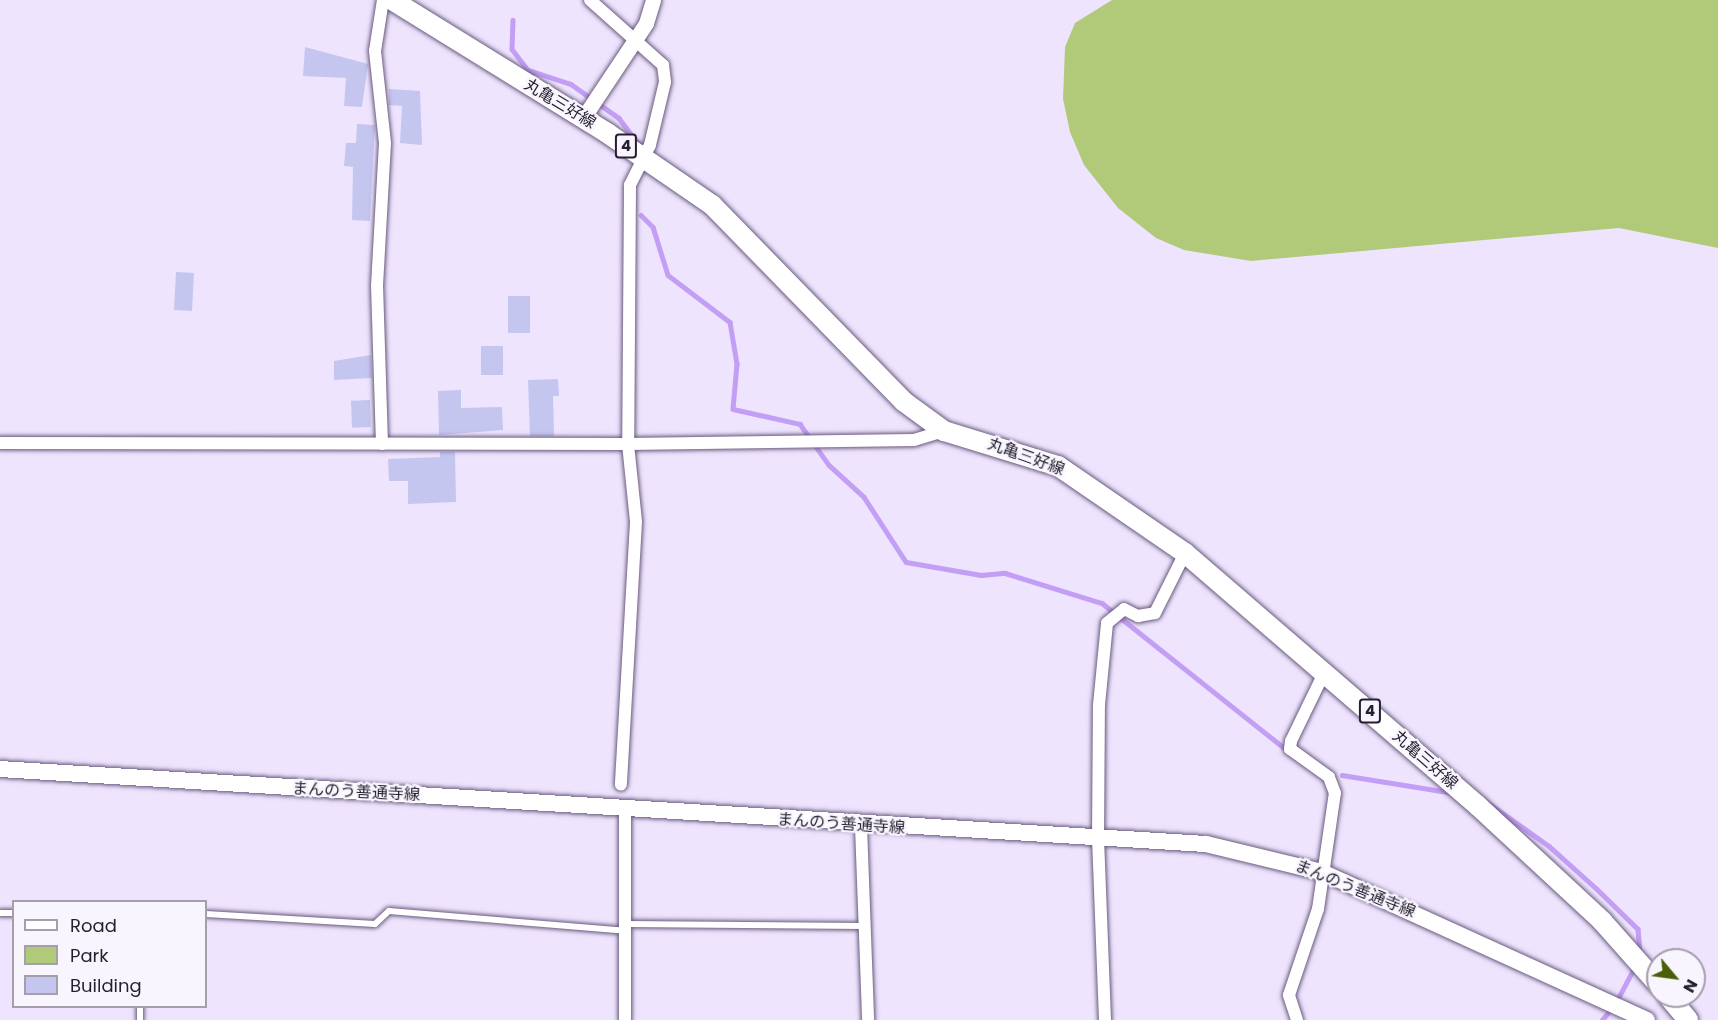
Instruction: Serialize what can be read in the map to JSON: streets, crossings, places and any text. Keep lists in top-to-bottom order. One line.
{"streets":{"main road":["丸亀三好線","4","まんのう善通寺線"]},"legend":["Road","Park","Building"],"north":"bottom right"}
